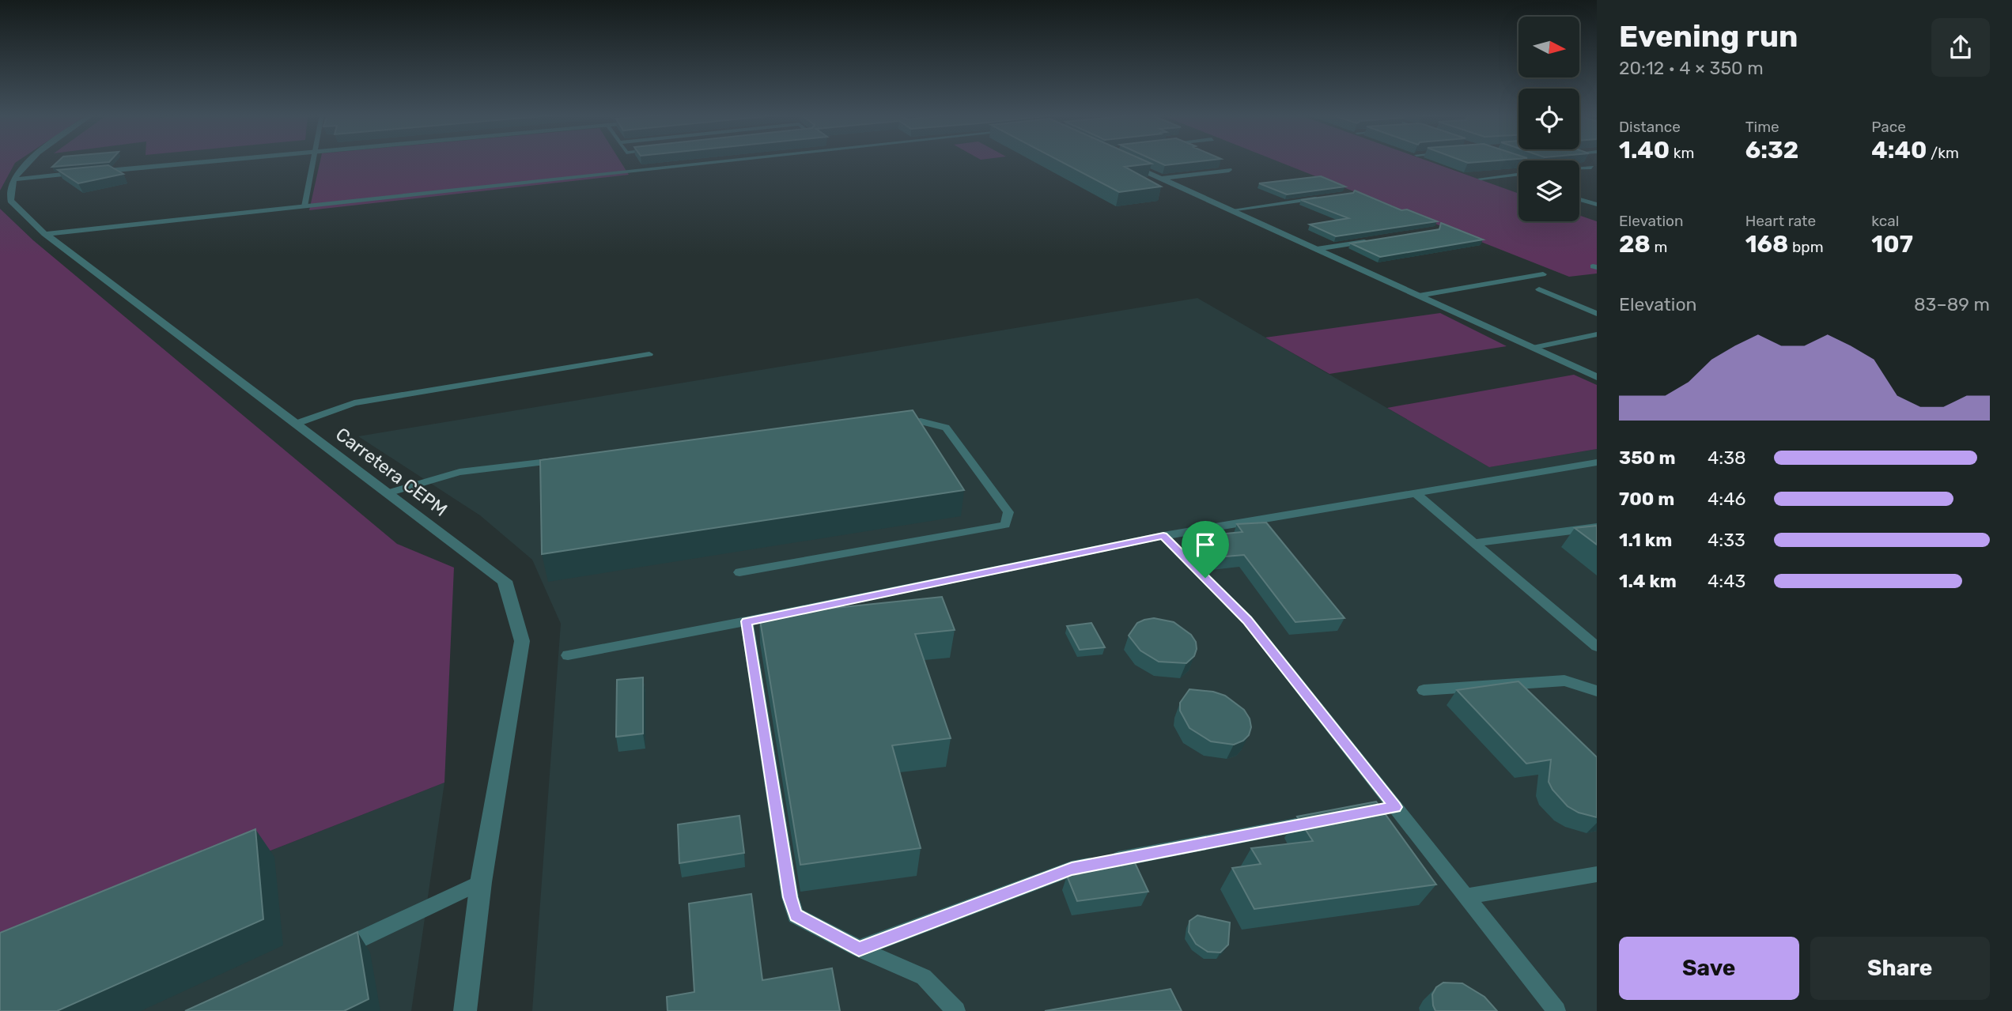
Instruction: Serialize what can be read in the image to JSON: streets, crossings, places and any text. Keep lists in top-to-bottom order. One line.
{"streets":{"street":["Carretera CEPM"]},"north":"right","page":{"heading":["Evening run","20:12 · 4 × 350 m"],"stats":[["Distance","1.40 km"],["Time","6:32"],["Pace","4:40 /km"],["Elevation","28 m"],["Heart rate","168 bpm"],["kcal","107"]],"chart":["Elevation","83–89 m"],"list":[{"name":"350 m","note":"4:38"},{"name":"700 m","note":"4:46"},{"name":"1.1 km","note":"4:33"},{"name":"1.4 km","note":"4:43"}],"buttons":["Save","Share"]}}
